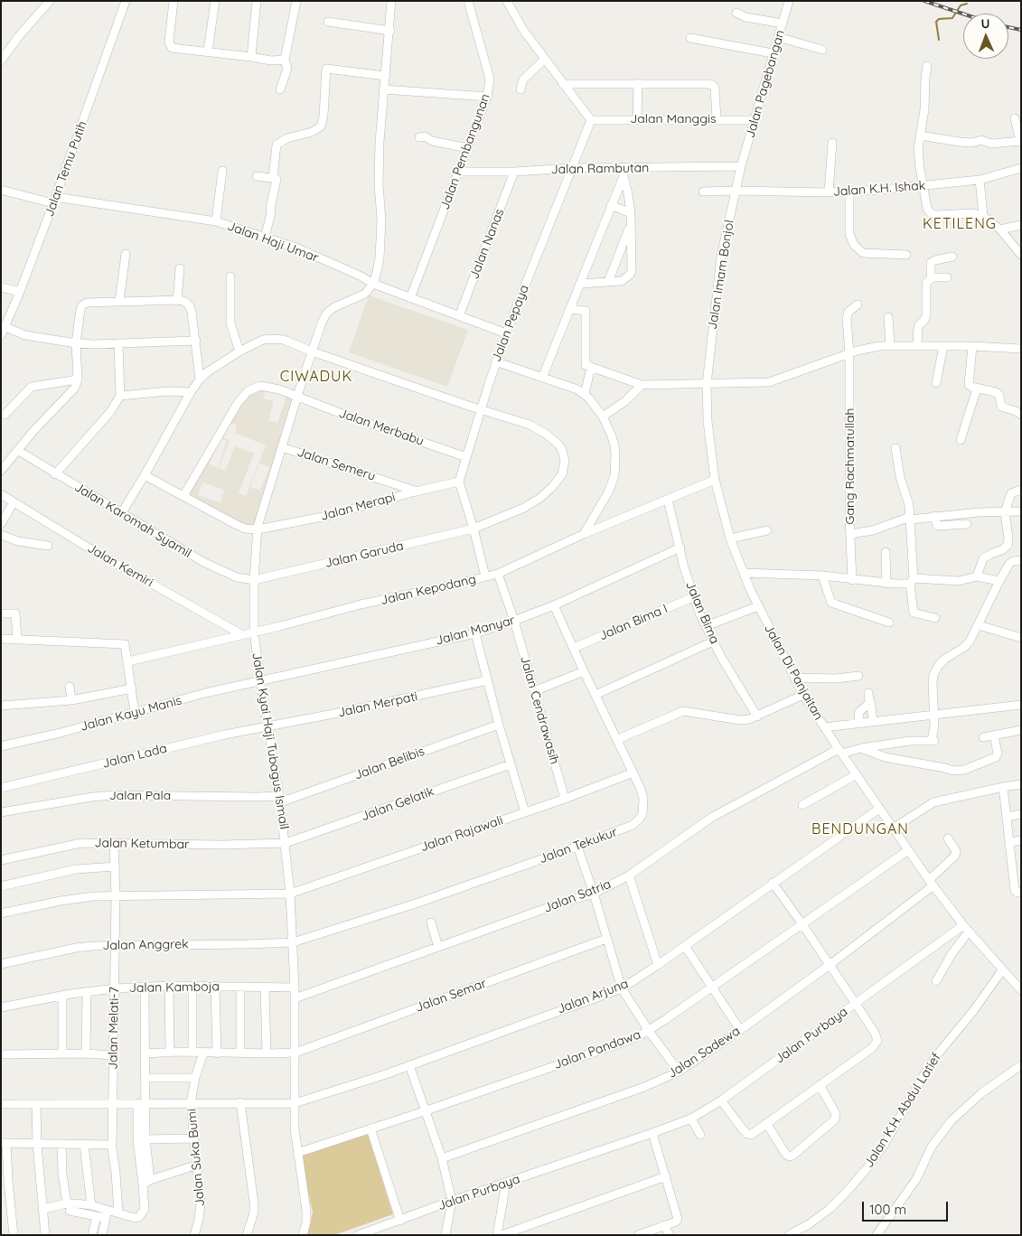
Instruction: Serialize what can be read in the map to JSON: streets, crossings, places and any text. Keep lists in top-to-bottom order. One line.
{"streets":{"street":["Jalan Pagebangan","Jalan Manggis","Jalan Pembangunan","Jalan Temu Putih","Jalan Rambutan","Jalan K.H. Ishak","Jalan Haji Umar","Jalan Nanas","Jalan Imam Bonjol","Jalan Pepaya","Jalan Merbabu","Jalan Semeru","Gang Rachmatullah","Jalan Merapi","Jalan Karomah Syamil","Jalan Garuda","Jalan Kemiri","Jalan Kepodang","Jalan Bima","Jalan Bima I","Jalan Manyar","Jalan Di Panjaitan","Jalan Merpati","Jalan Cendrawasih","Jalan Kayu Manis","Jalan Kyai Haji Tubagus Ismail","Jalan Lada","Jalan Belibis","Jalan Pala","Jalan Gelatik","Jalan Rajawali","Jalan Ketumbar","Jalan Tekukur","Jalan Satria","Jalan Anggrek","Jalan Kamboja","Jalan Semar","Jalan Arjuna","Jalan Melati-7","Jalan Purbaya","Jalan Pandawa","Jalan Sadewa","Jalan K.H. Abdul Latief","Jalan Suka Bumi"]},"crossings":[["Jalan Pagebangan","Jalan Manggis"],["Jalan Pagebangan","Jalan Rambutan"],["Jalan Pagebangan","Jalan Imam Bonjol"],["Jalan Manggis","Jalan Pepaya"],["Jalan Pembangunan","Jalan Rambutan"],["Jalan Pembangunan","Jalan Haji Umar"],["Jalan Temu Putih","Jalan Haji Umar"],["Jalan Rambutan","Jalan Nanas"],["Jalan Rambutan","Jalan Imam Bonjol"],["Jalan Rambutan","Jalan Pepaya"],["Jalan K.H. Ishak","Jalan Imam Bonjol"],["Jalan Haji Umar","Jalan Nanas"],["Jalan Haji Umar","Jalan Pepaya"],["Jalan Haji Umar","Jalan Kyai Haji Tubagus Ismail"],["Jalan Imam Bonjol","Jalan Di Panjaitan"],["Jalan Pepaya","Jalan Merbabu"],["Jalan Pepaya","Jalan Merapi"],["Jalan Pepaya","Jalan Garuda"],["Jalan Merbabu","Jalan Kyai Haji Tubagus Ismail"],["Jalan Semeru","Jalan Merapi"],["Jalan Semeru","Jalan Kyai Haji Tubagus Ismail"],["Jalan Merapi","Jalan Kyai Haji Tubagus Ismail"],["Jalan Karomah Syamil","Jalan Garuda"],["Jalan Karomah Syamil","Jalan Kyai Haji Tubagus Ismail"],["Jalan Garuda","Jalan Kyai Haji Tubagus Ismail"],["Jalan Kemiri","Jalan Kepodang"],["Jalan Kepodang","Jalan Bima"],["Jalan Kepodang","Jalan Di Panjaitan"],["Jalan Kepodang","Jalan Cendrawasih"],["Jalan Kepodang","Jalan Kyai Haji Tubagus Ismail"],["Jalan Bima","Jalan Bima I"],["Jalan Bima","Jalan Manyar"],["Jalan Bima I","Jalan Tekukur"],["Jalan Manyar","Jalan Cendrawasih"],["Jalan Manyar","Jalan Kayu Manis"],["Jalan Manyar","Jalan Kyai Haji Tubagus Ismail"],["Jalan Manyar","Jalan Tekukur"],["Jalan Di Panjaitan","Jalan Satria"],["Jalan Di Panjaitan","Jalan Arjuna"],["Jalan Di Panjaitan","Jalan Purbaya"],["Jalan Di Panjaitan","Jalan Pandawa"],["Jalan Di Panjaitan","Jalan Sadewa"],["Jalan Merpati","Jalan Kyai Haji Tubagus Ismail"],["Jalan Merpati","Jalan Lada"],["Jalan Cendrawasih","Jalan Rajawali"],["Jalan Kayu Manis","Jalan Kyai Haji Tubagus Ismail"],["Jalan Kyai Haji Tubagus Ismail","Jalan Lada"],["Jalan Kyai Haji Tubagus Ismail","Jalan Belibis"],["Jalan Kyai Haji Tubagus Ismail","Jalan Pala"],["Jalan Kyai Haji Tubagus Ismail","Jalan Gelatik"],["Jalan Kyai Haji Tubagus Ismail","Jalan Rajawali"],["Jalan Kyai Haji Tubagus Ismail","Jalan Ketumbar"],["Jalan Kyai Haji Tubagus Ismail","Jalan Tekukur"],["Jalan Kyai Haji Tubagus Ismail","Jalan Satria"],["Jalan Kyai Haji Tubagus Ismail","Jalan Anggrek"],["Jalan Kyai Haji Tubagus Ismail","Jalan Kamboja"],["Jalan Kyai Haji Tubagus Ismail","Jalan Semar"],["Jalan Kyai Haji Tubagus Ismail","Jalan Arjuna"],["Jalan Kyai Haji Tubagus Ismail","Jalan Pandawa"],["Jalan Belibis","Jalan Pala"],["Jalan Gelatik","Jalan Ketumbar"],["Jalan Rajawali","Jalan Tekukur"],["Jalan Rajawali","Jalan Melati-7"],["Jalan Ketumbar","Jalan Melati-7"],["Jalan Tekukur","Jalan Anggrek"],["Jalan Anggrek","Jalan Melati-7"],["Jalan Kamboja","Jalan Melati-7"],["Jalan Semar","Jalan Suka Bumi"],["Jalan Arjuna","Jalan Melati-7"],["Jalan Arjuna","Jalan Suka Bumi"]],"districts":["KETILENG","CIWADUK","BENDUNGAN"],"scale_bar":"100 m","north":"top"}
